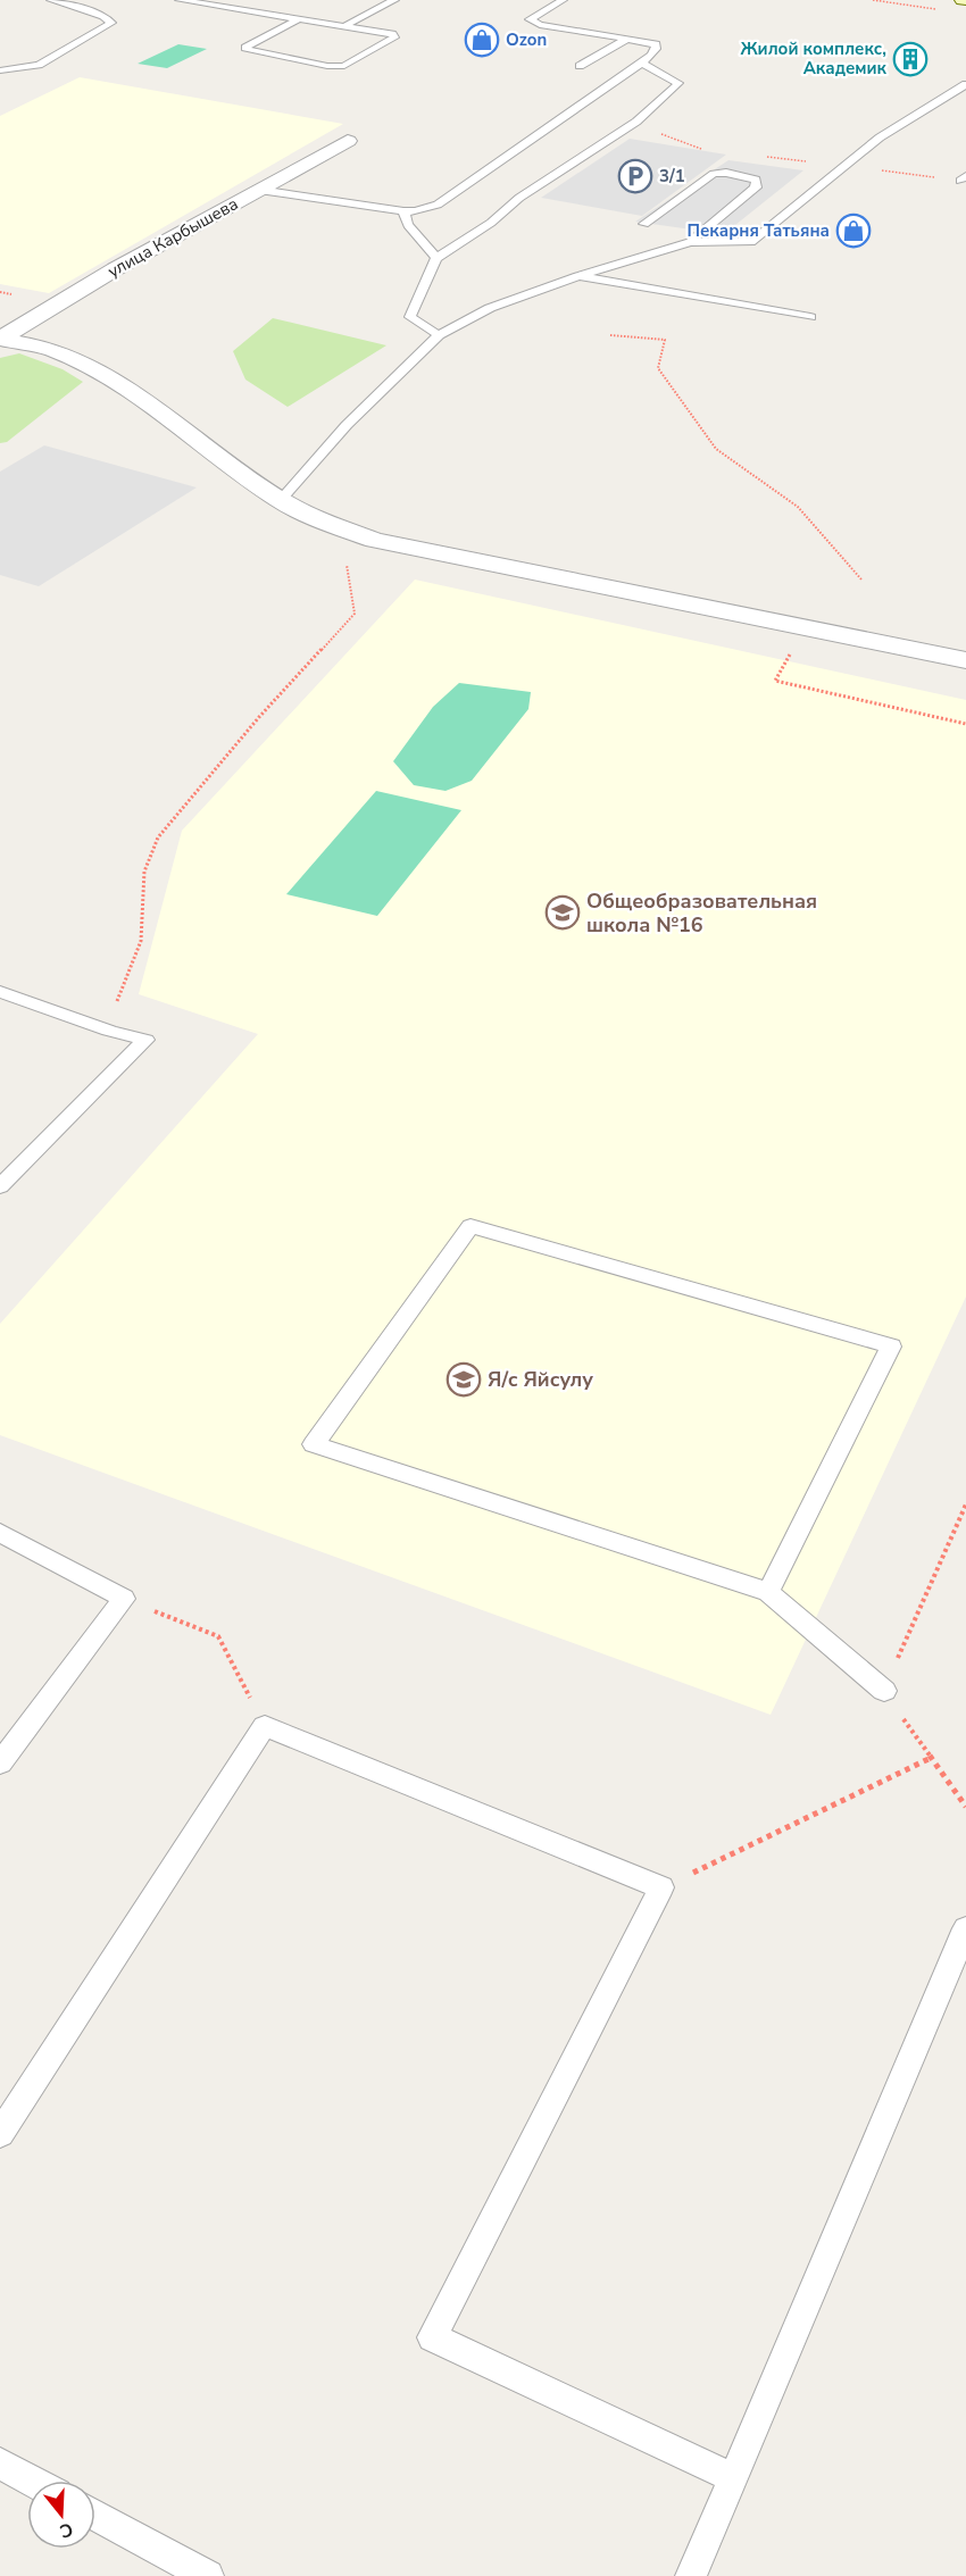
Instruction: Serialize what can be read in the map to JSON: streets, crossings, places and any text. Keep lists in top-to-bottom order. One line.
{"streets":{"street":["улица Карбышева"]},"places":{"shop":["Ozon","Пекарня Татьяна"],"building":["Жилой комплекс, Академик"],"parking":["3/1"],"school or university":["Общеобразовательная школа №16","Я/c Яйсулу"]},"north":"bottom"}
